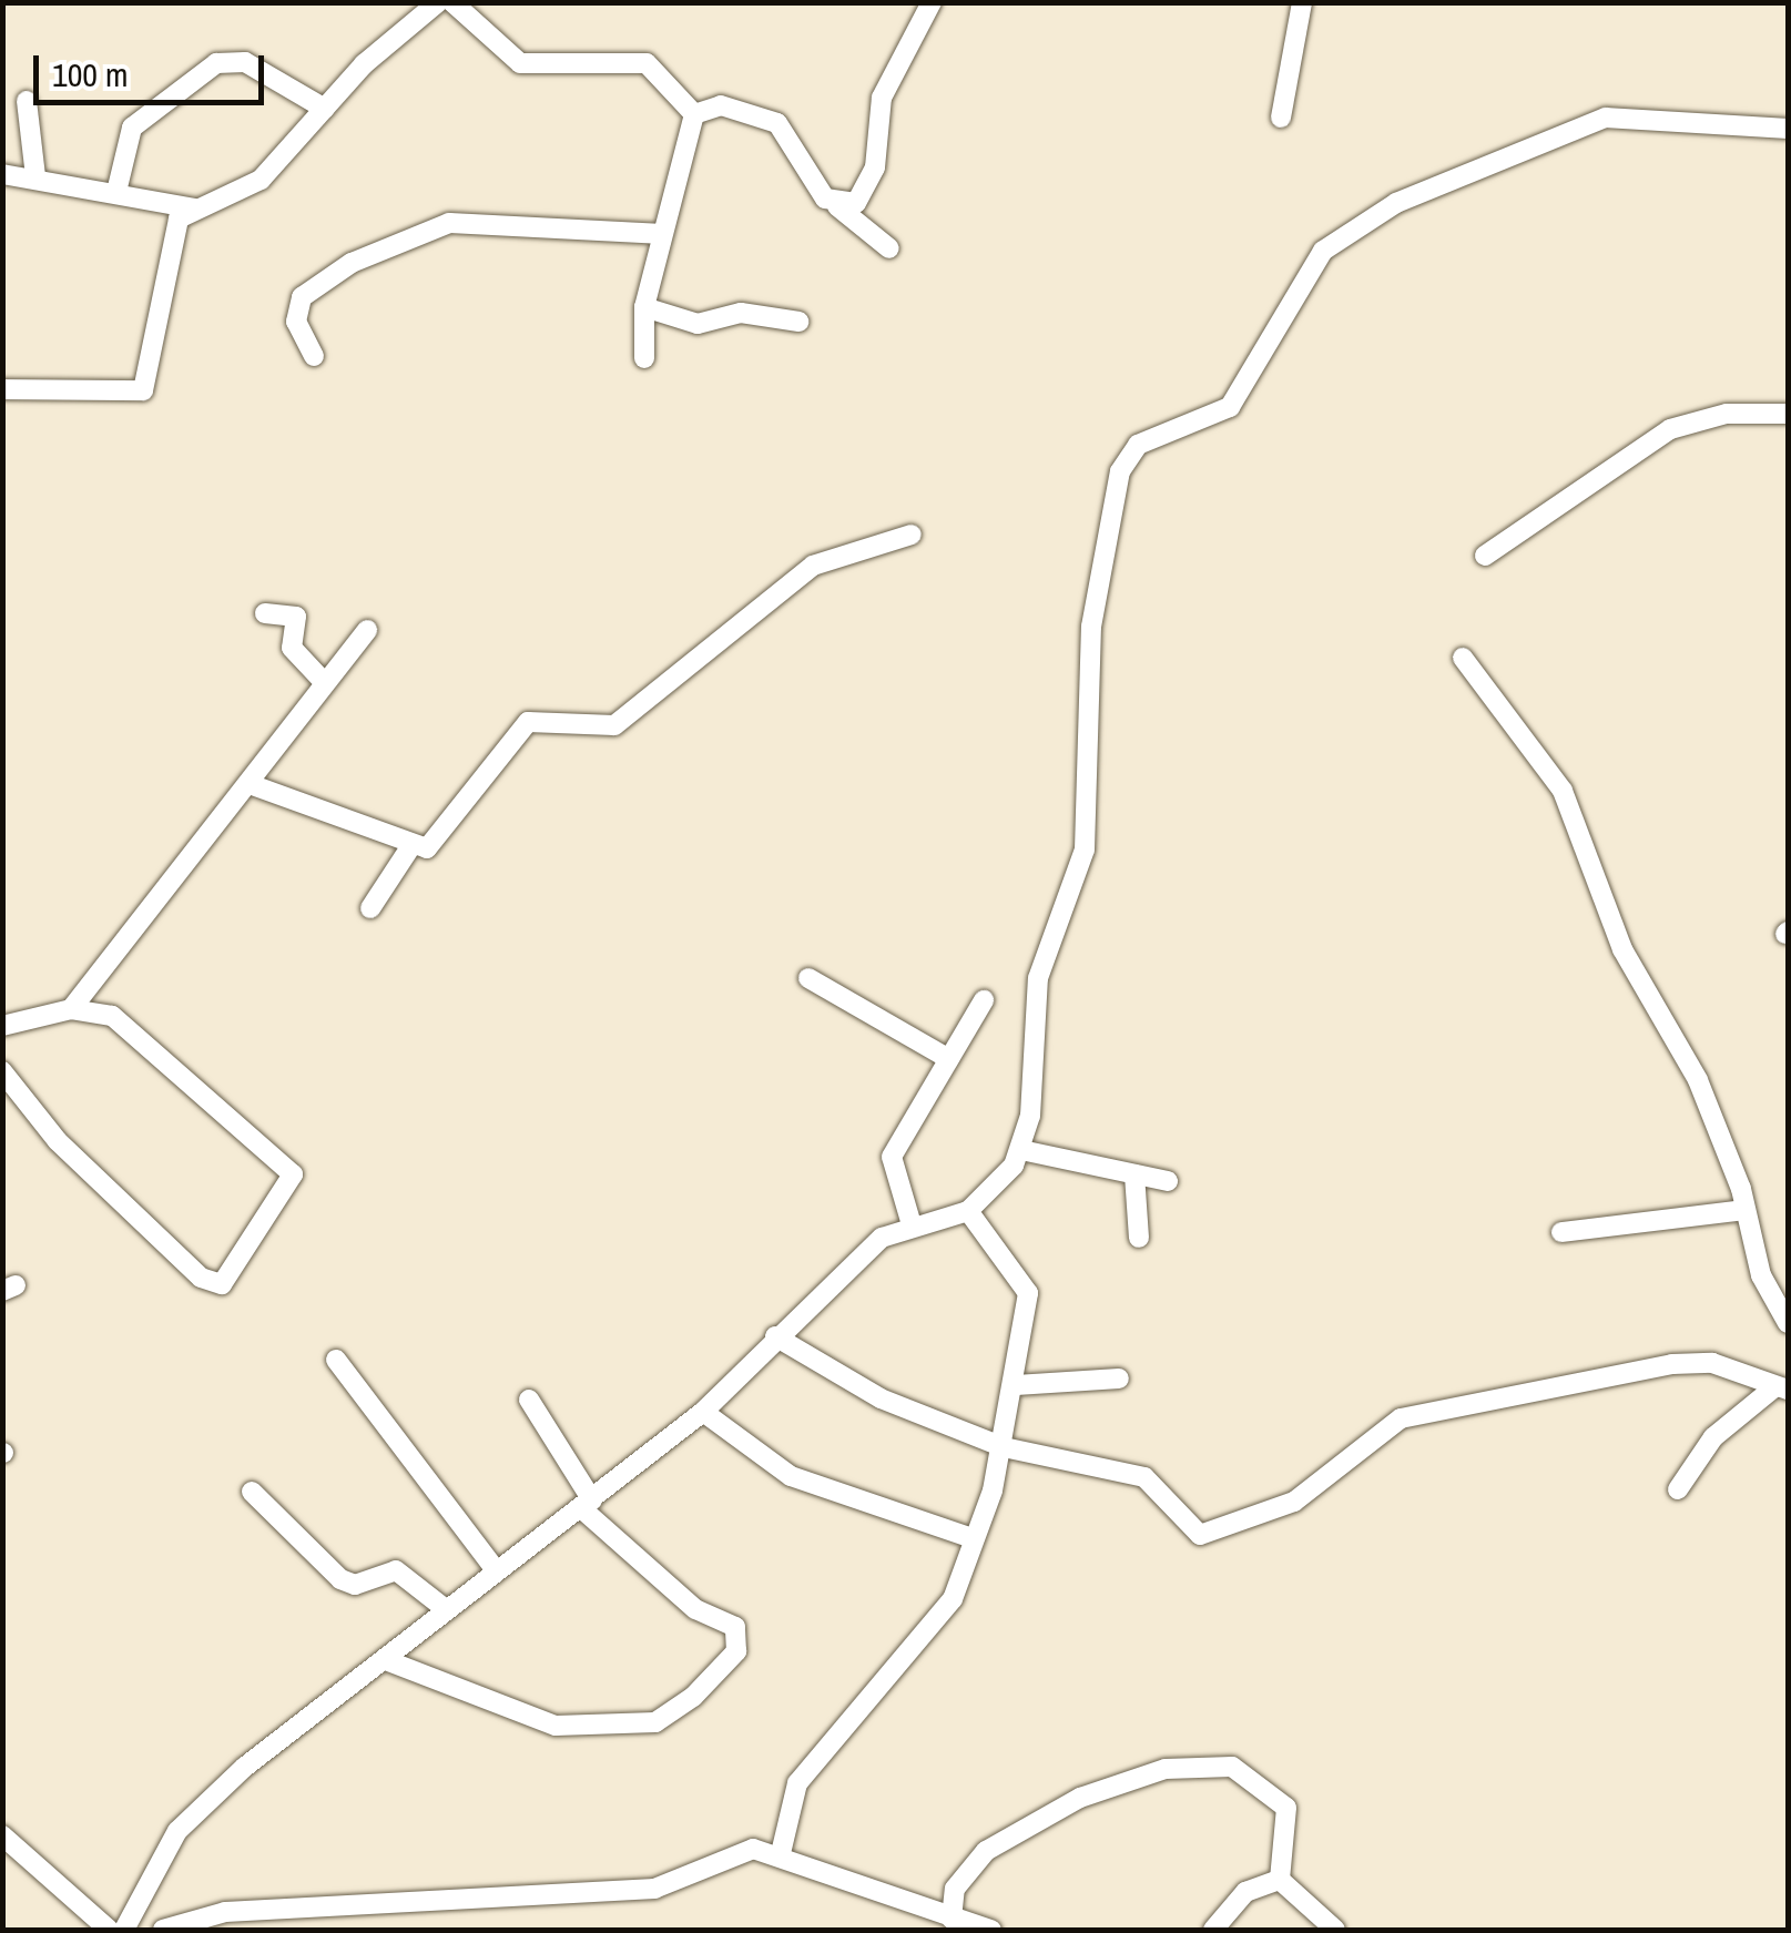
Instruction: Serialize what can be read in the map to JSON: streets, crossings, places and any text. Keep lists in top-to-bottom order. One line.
{"scale_bar":"100 m"}
